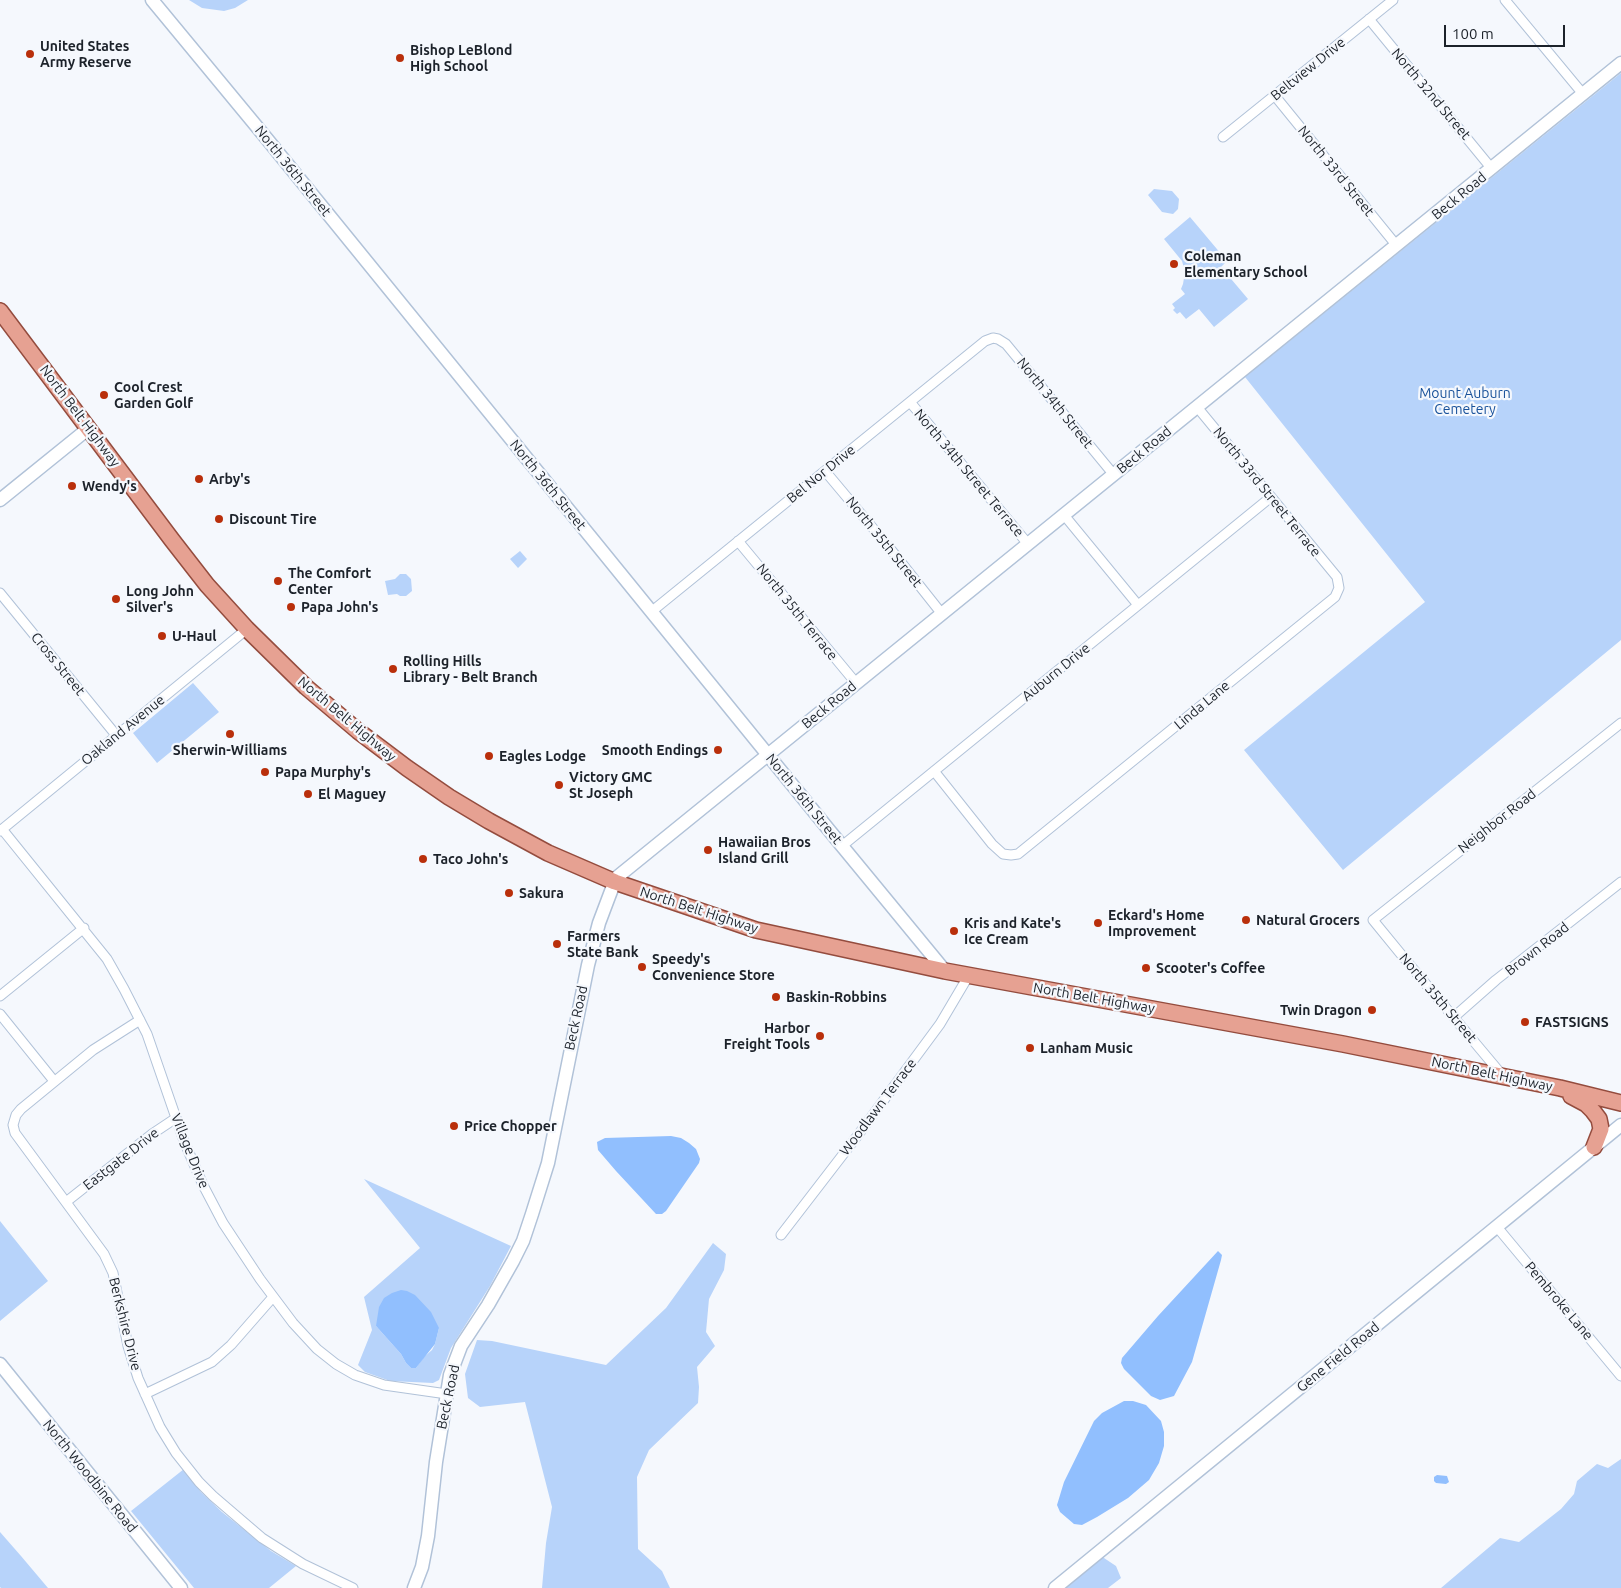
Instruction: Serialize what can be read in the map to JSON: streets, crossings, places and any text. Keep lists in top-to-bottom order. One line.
{"streets":{"main road":["North Belt Highway"],"street":["Beltview Drive","North 32nd Street","North 36th Street","North 33rd Street","Beck Road","North 34th Street","North 34th Street Terrace","Bel Nor Drive","North 33rd Street Terrace","North 35th Street","North 35th Terrace","Cross Street","Auburn Drive","Linda Lane","Oakland Avenue","Neighbor Road","Brown Road","Woodlawn Terrace","Village Drive","Eastgate Drive","Pembroke Lane","Berkshire Drive","Gene Field Road","North Woodbine Road"]},"crossings":[["Beltview Drive","North 32nd Street"],["Beltview Drive","North 33rd Street"],["North 32nd Street","Beck Road"],["North 36th Street","Beck Road"],["North 36th Street","North Belt Highway"],["North 36th Street","Bel Nor Drive"],["North 36th Street","Auburn Drive"],["North 33rd Street","Beck Road"],["Beck Road","North 34th Street"],["Beck Road","North Belt Highway"],["Beck Road","North 34th Street Terrace"],["Beck Road","North 33rd Street Terrace"],["Beck Road","North 35th Street"],["Beck Road","North 35th Terrace"],["Beck Road","Village Drive"],["North 34th Street","Bel Nor Drive"],["North Belt Highway","North 35th Street"],["North Belt Highway","Oakland Avenue"],["North Belt Highway","Woodlawn Terrace"],["North 34th Street Terrace","Bel Nor Drive"],["Bel Nor Drive","North 35th Street"],["Bel Nor Drive","North 35th Terrace"],["North 33rd Street Terrace","Auburn Drive"],["North 33rd Street Terrace","Linda Lane"],["North 35th Street","Neighbor Road"],["North 35th Street","Brown Road"],["Cross Street","Oakland Avenue"],["Auburn Drive","Linda Lane"],["Oakland Avenue","Village Drive"],["Village Drive","Eastgate Drive"],["Eastgate Drive","Berkshire Drive"],["Pembroke Lane","Gene Field Road"]],"parks":["Mount Auburn Cemetery"],"places":["United States Army Reserve","Bishop LeBlond High School","Coleman Elementary School","Cool Crest Garden Golf","Arby's","Wendy's","Discount Tire","The Comfort Center","Long John Silver's","Papa John's","U-Haul","Rolling Hills Library - Belt Branch","Sherwin-Williams","Smooth Endings","Eagles Lodge","Papa Murphy's","Victory GMC St Joseph","El Maguey","Hawaiian Bros Island Grill","Taco John's","Sakura","Natural Grocers","Eckard's Home Improvement","Kris and Kate's Ice Cream","Farmers State Bank","Speedy's Convenience Store","Scooter's Coffee","Baskin-Robbins","Twin Dragon","FASTSIGNS","Harbor Freight Tools","Lanham Music","Price Chopper"],"scale_bar":"100 m"}
